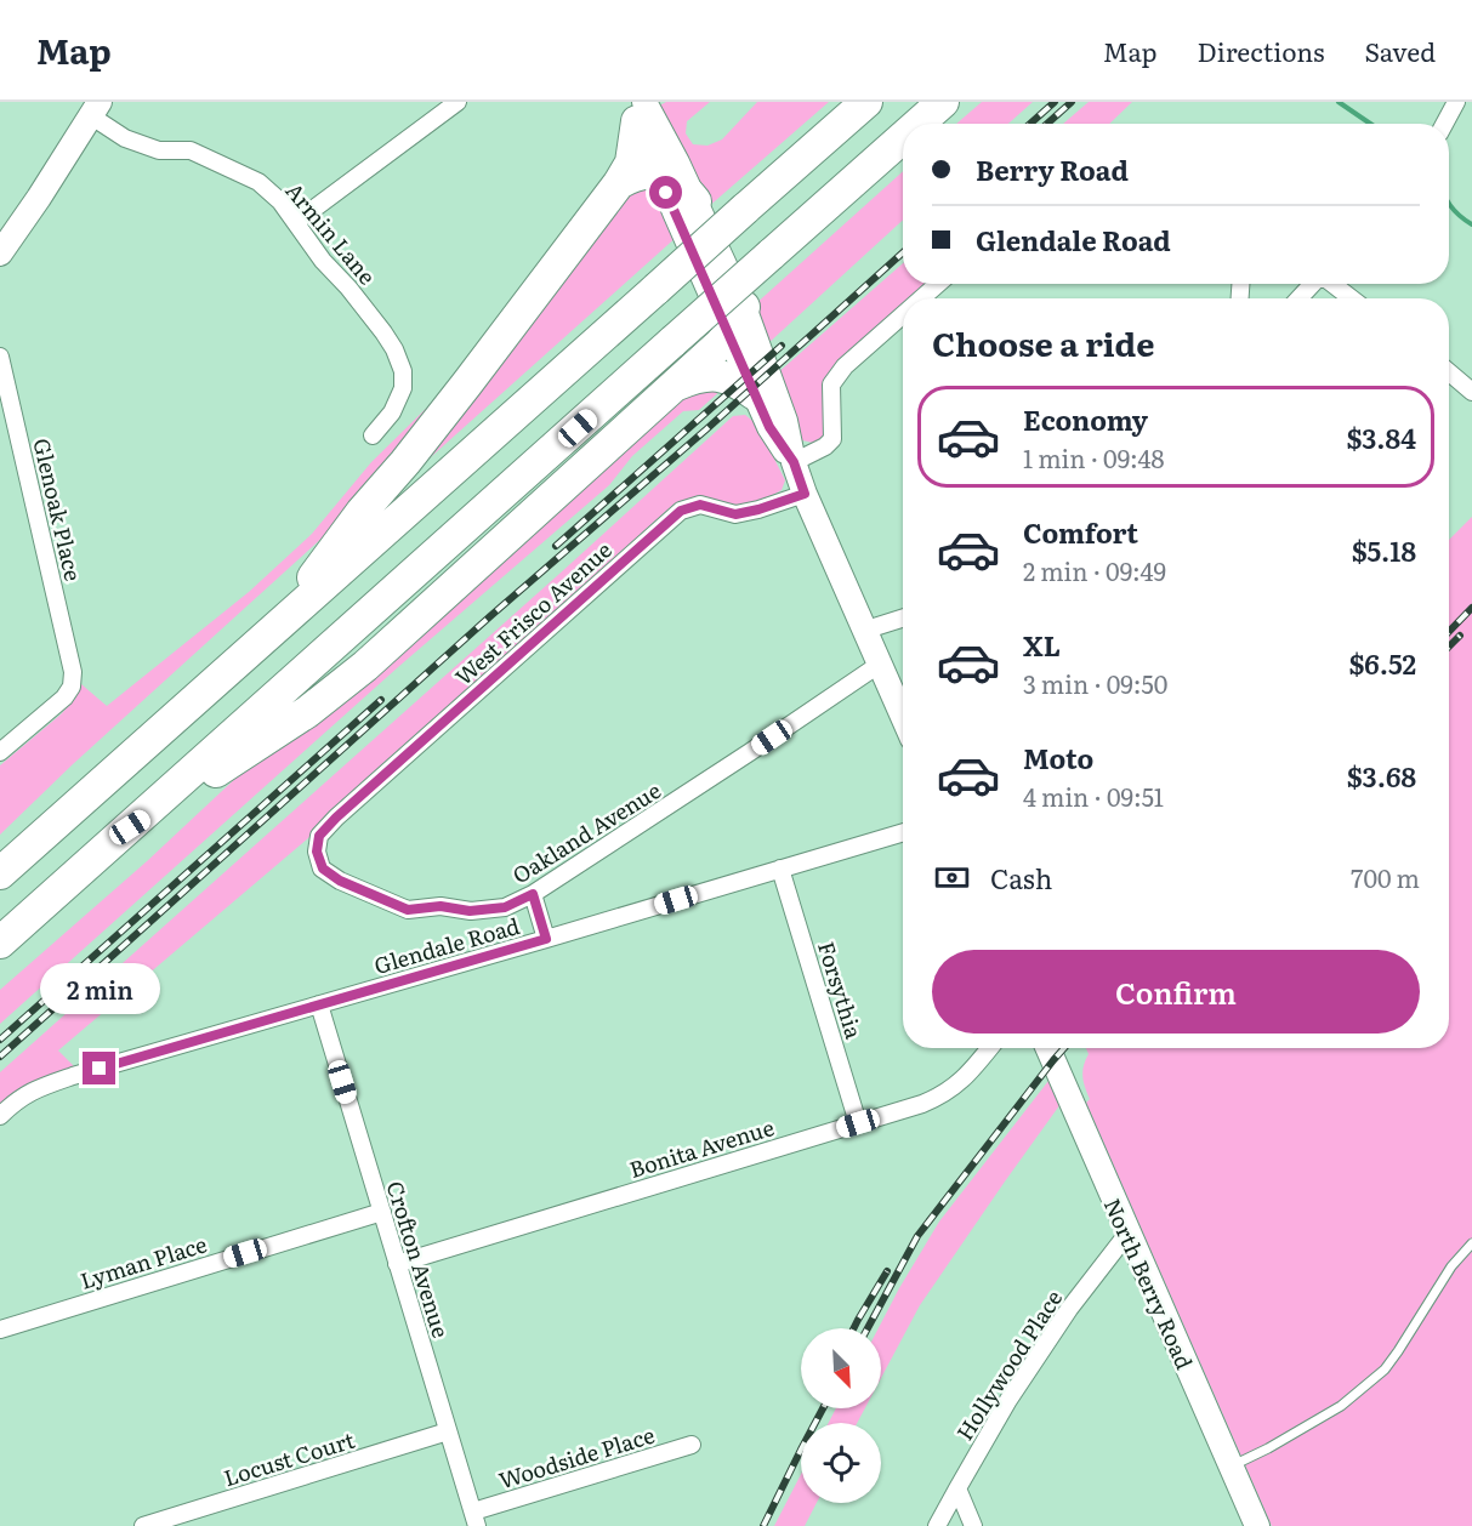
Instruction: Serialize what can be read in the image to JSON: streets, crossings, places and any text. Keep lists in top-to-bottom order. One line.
{"streets":{"main road":["North Berry Road"],"street":["Armin Lane","Glenoak Place","West Frisco Avenue","Oakland Avenue","Glendale Road","Forsythia","Bonita Avenue","Crofton Avenue","Lyman Place","Hollywood Place","Woodside Place","Locust Court"]},"crossings":[["West Frisco Avenue","Oakland Avenue"],["Glendale Road","Forsythia"],["Glendale Road","Crofton Avenue"],["Forsythia","Bonita Avenue"],["Bonita Avenue","Crofton Avenue"],["Crofton Avenue","Lyman Place"],["Crofton Avenue","Woodside Place"],["Crofton Avenue","Locust Court"],["North Berry Road","Hollywood Place"]],"north":"bottom right","page":{"header":"Map","nav":["Map","Directions","Saved"],"banner":["Berry Road","Glendale Road"],"heading":"Choose a ride","list":[{"name":"Economy","note":"1 min · 09:48","value":"$3.84"},{"name":"Comfort","note":"2 min · 09:49","value":"$5.18"},{"name":"XL","note":"3 min · 09:50","value":"$6.52"},{"name":"Moto","note":"4 min · 09:51","value":"$3.68"}],"pay":["Cash","700 m"],"buttons":"Confirm","bubble":"2 min"}}
